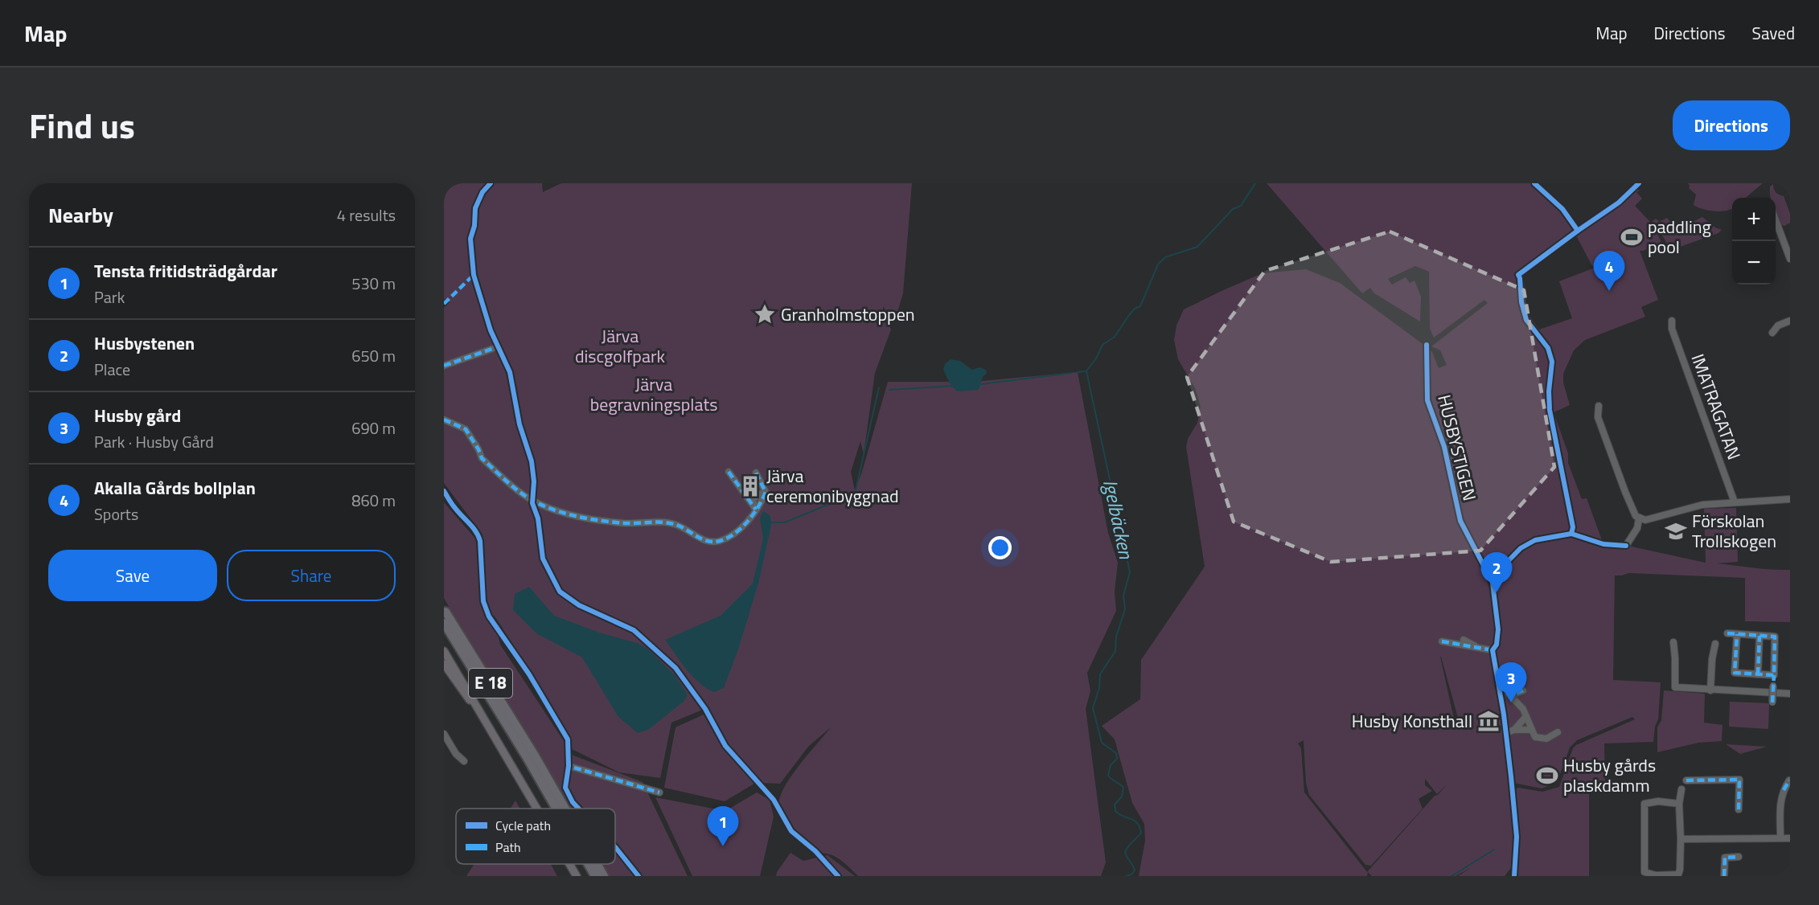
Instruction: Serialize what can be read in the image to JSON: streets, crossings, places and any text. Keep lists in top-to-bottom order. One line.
{"streets":{"highway":["E 18"],"street":["IMATRAGATAN"],"cycle path":["HUSBYSTIGEN"]},"water":["Igelbäcken"],"parks":["Järva discgolfpark","Järva begravningsplats"],"places":{"sports":["paddling pool","Husby gårds plaskdamm"],"place":["Granholmstoppen"],"building":["Järva ceremonibyggnad"],"school or university":["Förskolan Trollskogen"],"museum":["Husby Konsthall"]},"legend":["Cycle path","Path"],"page":{"header":"Map","nav":["Map","Directions","Saved"],"title":"Find us","buttons":["Directions",["Save","Share"]],"heading":["Nearby","4 results"],"map_buttons":["+","−"],"list":[{"mark":"1","name":"Tensta fritidsträdgårdar","note":"Park","value":"530 m"},{"mark":"2","name":"Husbystenen","note":"Place","value":"650 m"},{"mark":"3","name":"Husby gård","note":"Park · Husby Gård","value":"690 m"},{"mark":"4","name":"Akalla Gårds bollplan","note":"Sports","value":"860 m"}],"pins":["4","2","3","1"]}}
